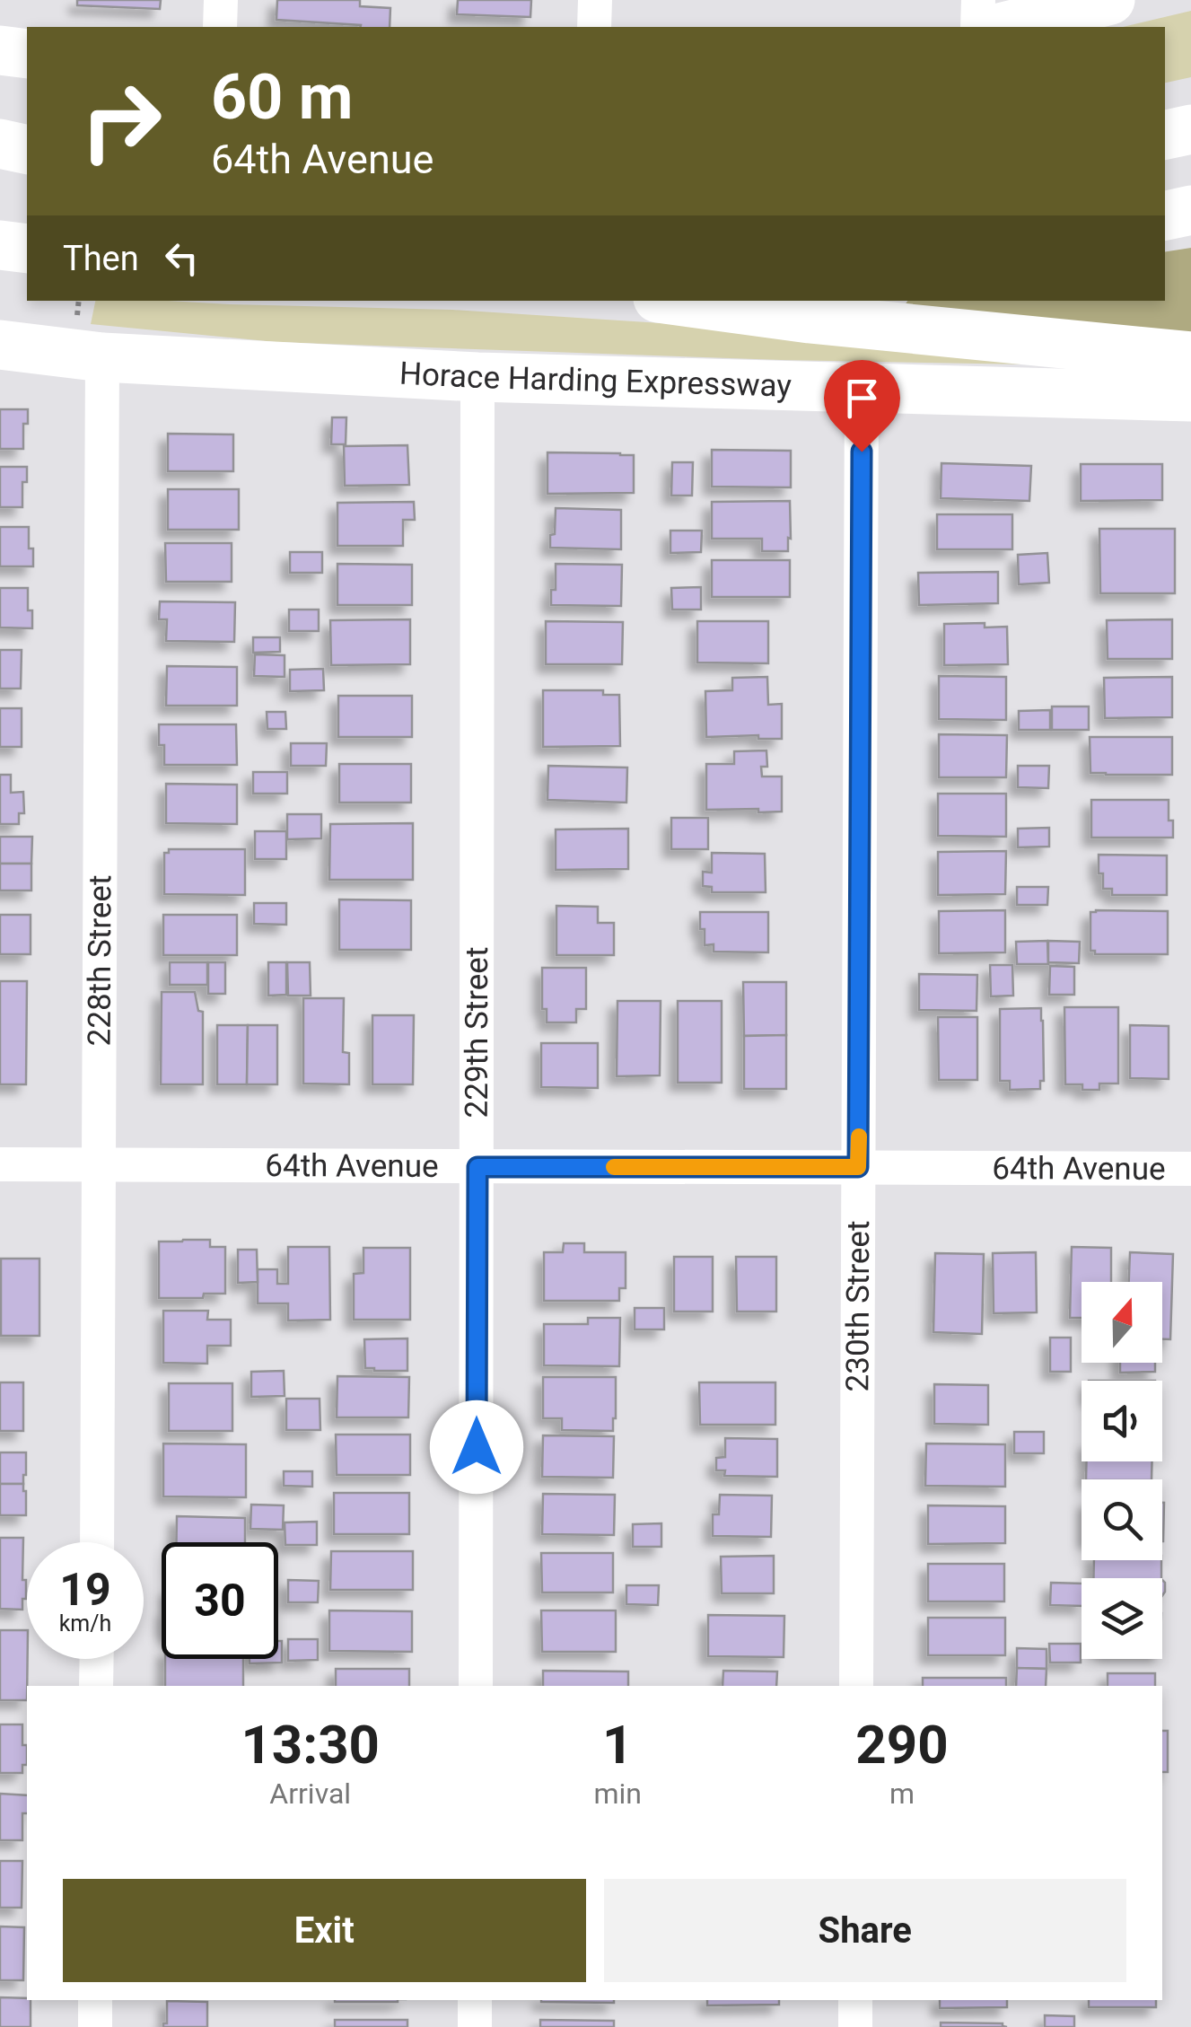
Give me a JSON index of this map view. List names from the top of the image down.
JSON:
{
  "streets": {
    "main road": ["Horace Harding Expressway"],
    "street": [
      "228th Street",
      "229th Street",
      "64th Avenue",
      "230th Street"
    ]
  },
  "crossings": [
    ["Horace Harding Expressway", "228th Street"],
    ["Horace Harding Expressway", "229th Street"],
    ["Horace Harding Expressway", "230th Street"],
    ["228th Street", "64th Avenue"],
    ["229th Street", "64th Avenue"],
    ["64th Avenue", "230th Street"]
  ],
  "north": "top",
  "page": {
    "turn": ["60 m", "64th Avenue"],
    "then": "Then",
    "speed": "19 km/h",
    "limit": "30",
    "eta": [
      "13:30",
      "Arrival",
      "1",
      "min",
      "290",
      "m"
    ],
    "buttons": ["Exit", "Share"]
  }
}
